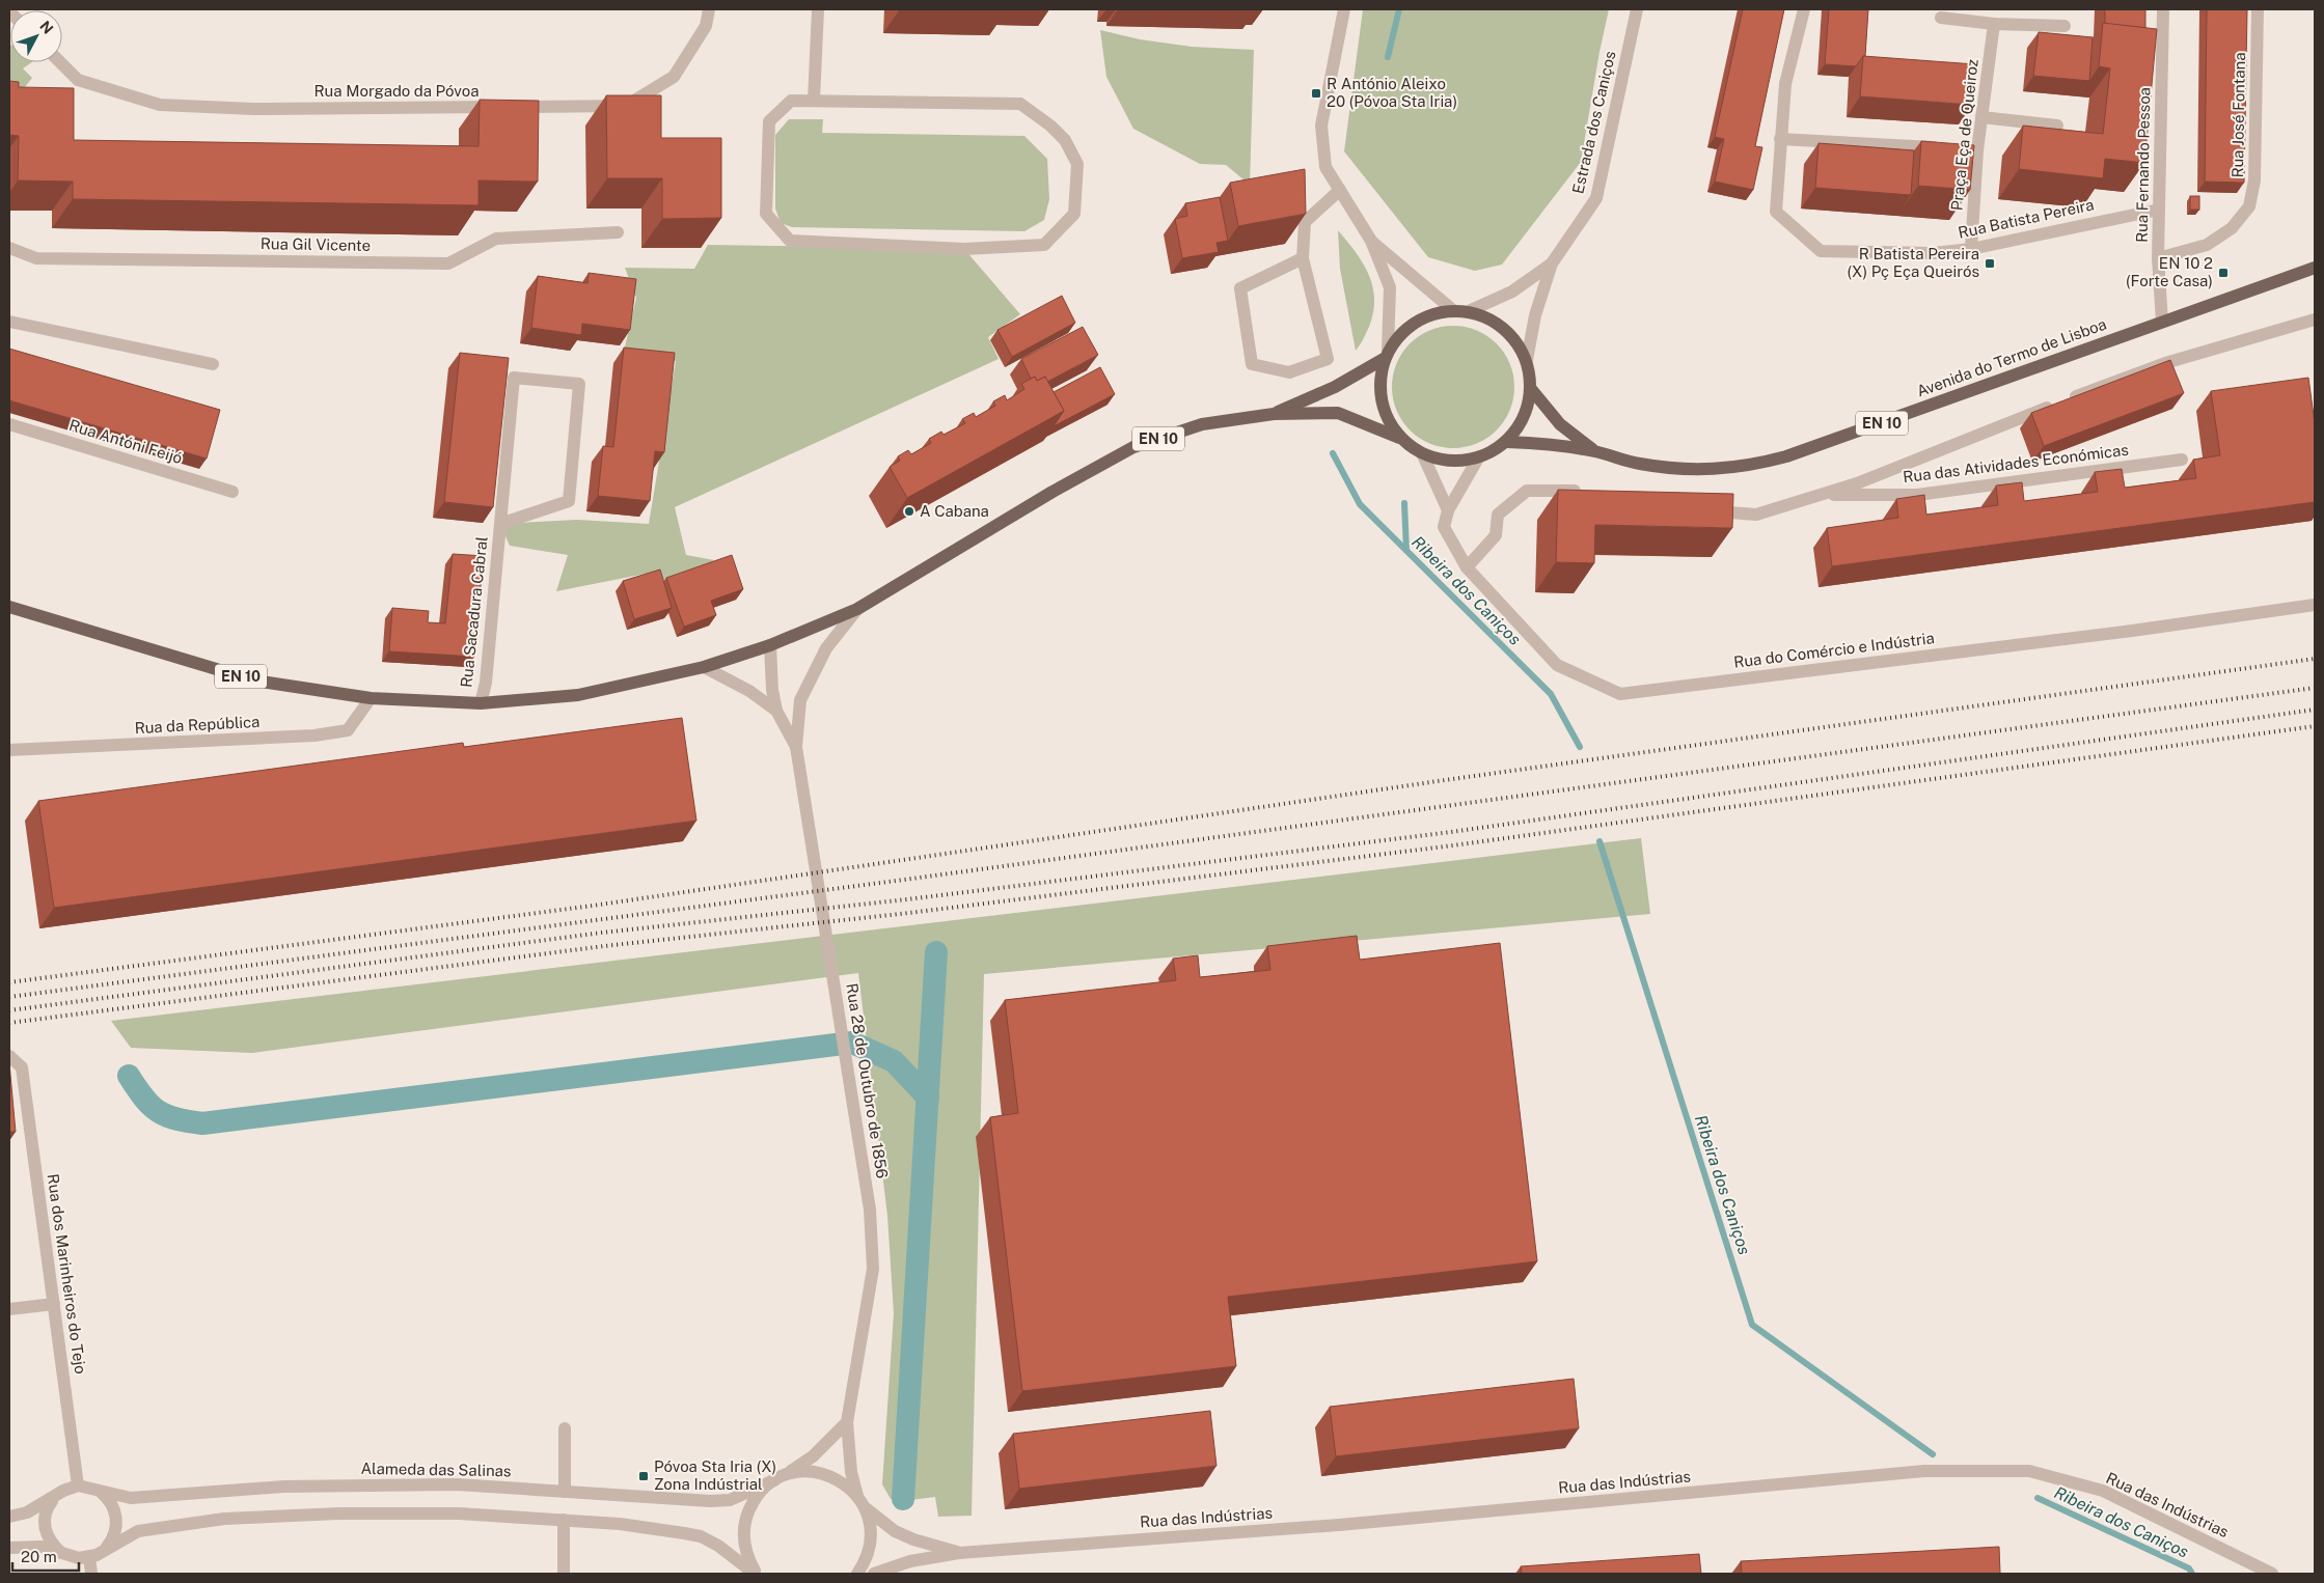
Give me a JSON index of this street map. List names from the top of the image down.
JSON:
{
  "streets": {
    "main road": ["Avenida do Termo de Lisboa", "EN 10"],
    "street": [
      "Rua Morgado da Póvoa",
      "Rua José Fontana",
      "Estrada dos Caniços",
      "Praça Eça de Queiroz",
      "Rua Fernando Pessoa",
      "Rua Batista Pereira",
      "Rua Gil Vicente",
      "Rua Antóni Feijó",
      "Rua das Atividades Económicas",
      "Rua Sacadura Cabral",
      "Rua do Comércio e Indústria",
      "Rua da República",
      "Rua 28 de Outubro de 1856",
      "Rua dos Marinheiros do Tejo",
      "Alameda das Salinas",
      "Rua das Indústrias"
    ]
  },
  "crossings": [
    ["Rua José Fontana", "Rua Fernando Pessoa"],
    ["Estrada dos Caniços", "Avenida do Termo de Lisboa"],
    ["Estrada dos Caniços", "Rua do Comércio e Indústria"],
    ["Praça Eça de Queiroz", "Rua Batista Pereira"],
    ["Rua Fernando Pessoa", "Rua Batista Pereira"],
    ["Rua Fernando Pessoa", "Avenida do Termo de Lisboa"],
    ["Avenida do Termo de Lisboa", "Rua do Comércio e Indústria"],
    ["EN 10", "Rua Sacadura Cabral"],
    ["EN 10", "Rua da República"],
    ["EN 10", "Rua 28 de Outubro de 1856"],
    ["Rua dos Marinheiros do Tejo", "Alameda das Salinas"]
  ],
  "water": ["Ribeira dos Caniços"],
  "places": {
    "transit": [
      "R António Aleixo 20 (Póvoa Sta Iria)",
      "R Batista Pereira (X) Pç Eça Queirós",
      "EN 10 2 (Forte Casa)",
      "Póvoa Sta Iria (X) Zona Indústrial"
    ],
    "other": ["A Cabana"]
  },
  "scale_bar": "20 m",
  "north": "top right"
}
